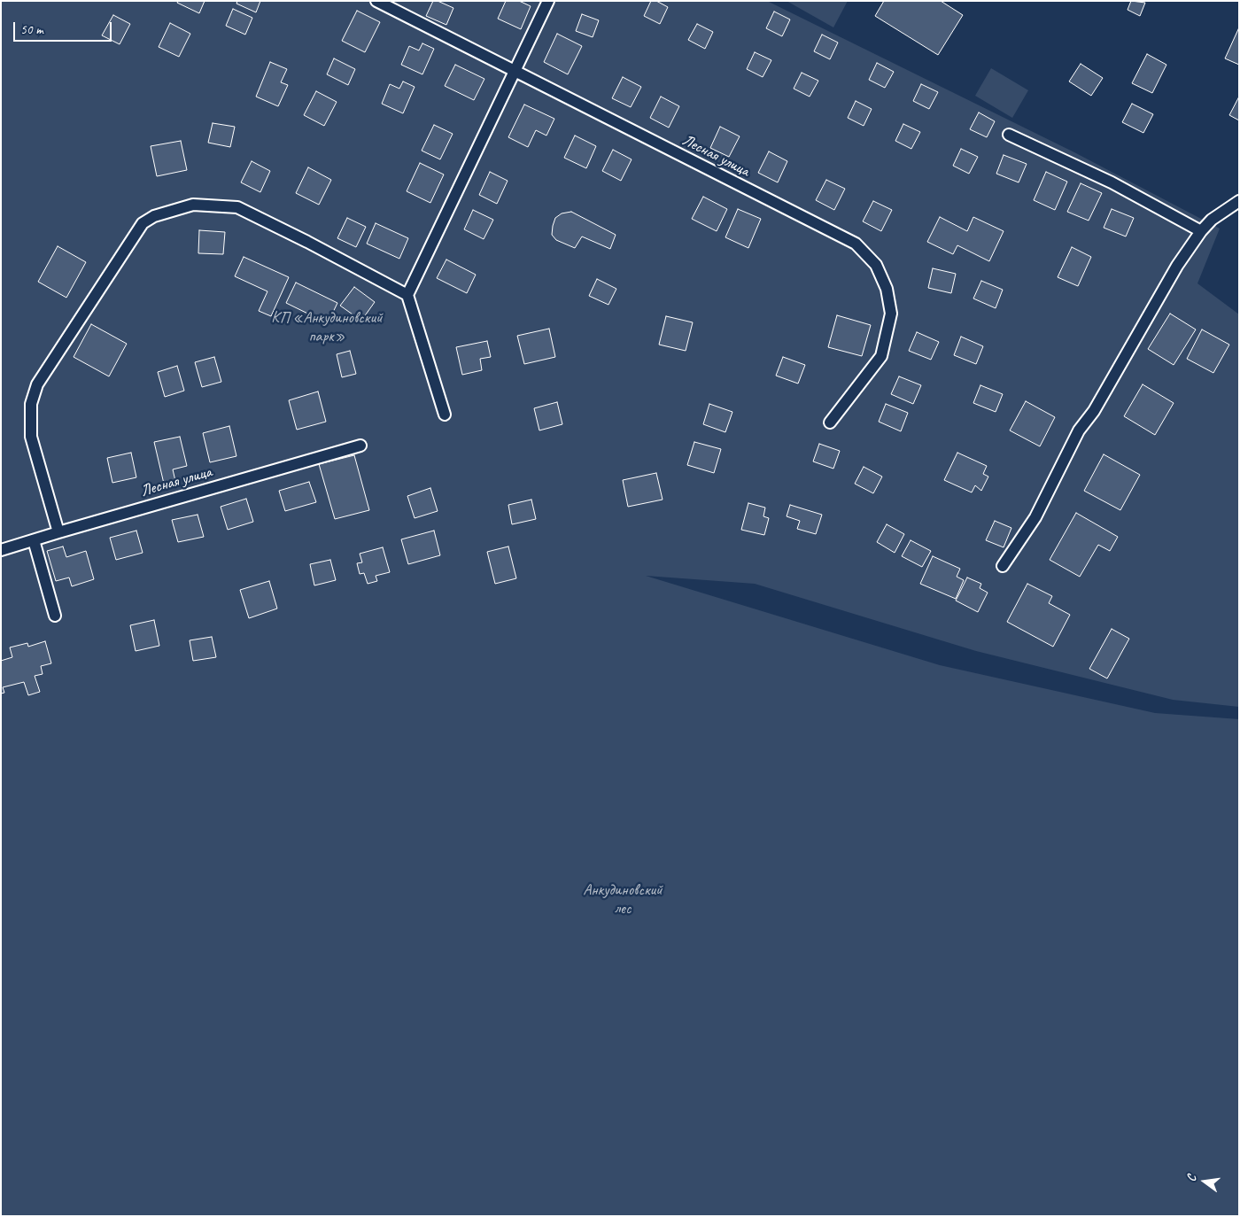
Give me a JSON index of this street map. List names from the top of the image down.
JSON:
{
  "streets": {
    "street": ["Лесная улица"]
  },
  "parks": ["КП «Анкудиновский парк»", "Анкудиновский лес"],
  "scale_bar": "50 m",
  "north": "left"
}
